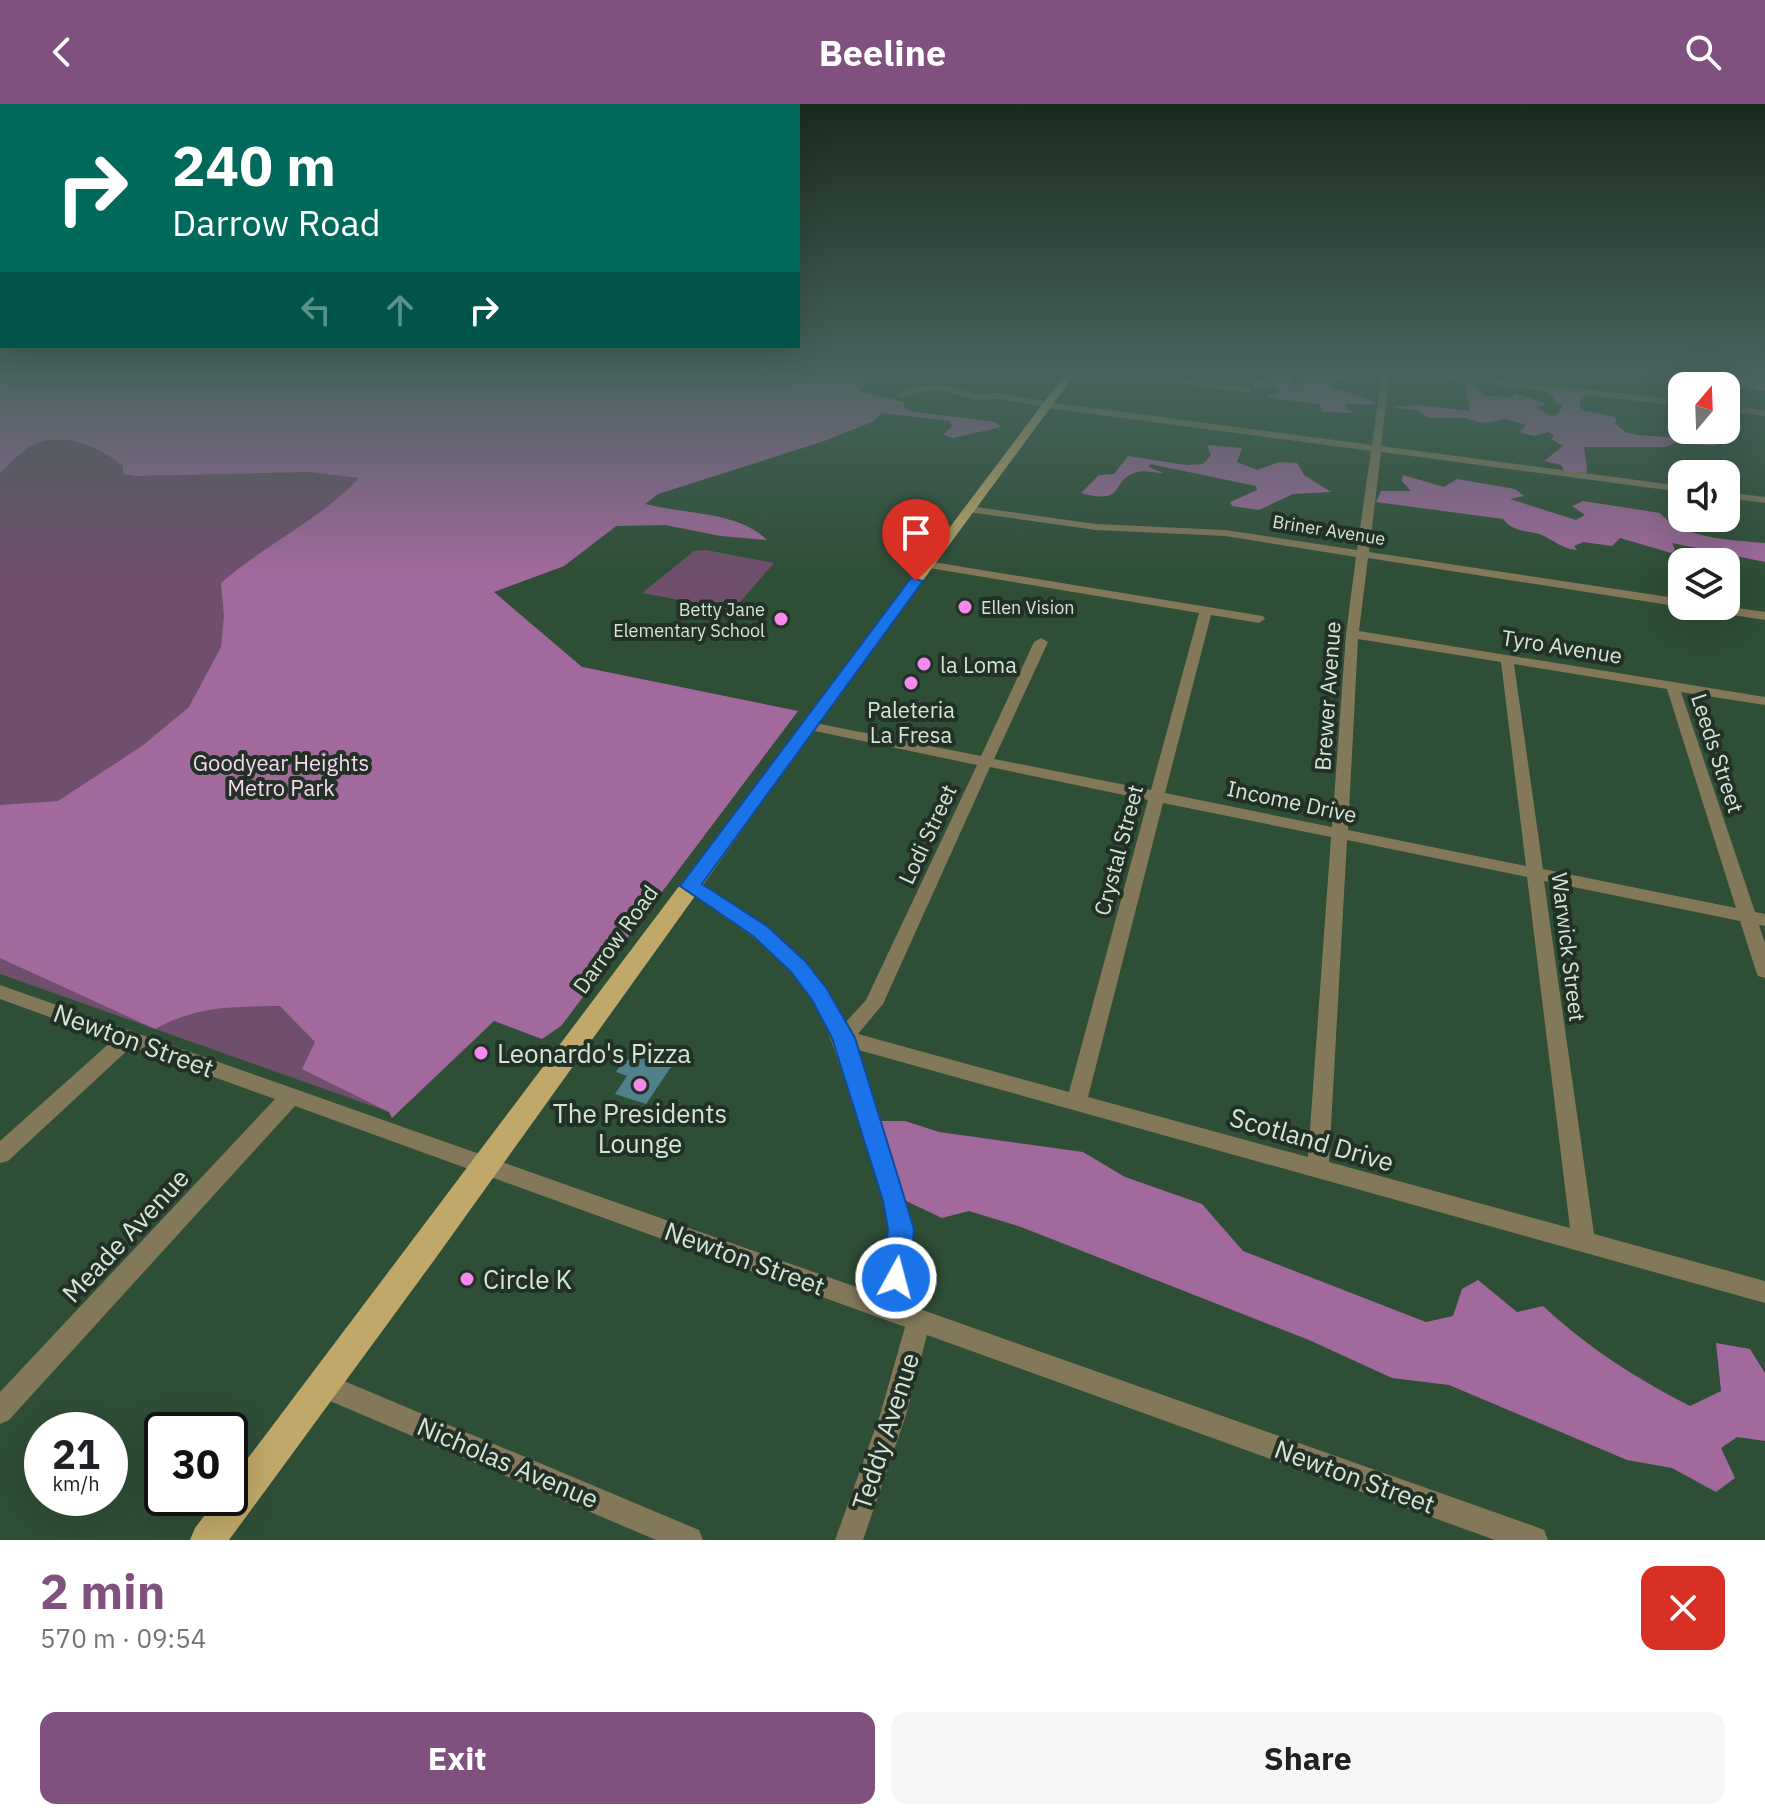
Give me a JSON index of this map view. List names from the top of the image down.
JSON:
{
  "streets": {
    "main road": ["Darrow Road"],
    "street": [
      "Briner Avenue",
      "Tyro Avenue",
      "Brewer Avenue",
      "Leeds Street",
      "Income Drive",
      "Lodi Street",
      "Crystal Street",
      "Warwick Street",
      "Newton Street",
      "Scotland Drive",
      "Meade Avenue",
      "Teddy Avenue",
      "Nicholas Avenue"
    ]
  },
  "crossings": [
    ["Briner Avenue", "Brewer Avenue"],
    ["Briner Avenue", "Darrow Road"],
    ["Tyro Avenue", "Brewer Avenue"],
    ["Tyro Avenue", "Leeds Street"],
    ["Tyro Avenue", "Warwick Street"],
    ["Brewer Avenue", "Income Drive"],
    ["Brewer Avenue", "Scotland Drive"],
    ["Leeds Street", "Income Drive"],
    ["Income Drive", "Lodi Street"],
    ["Income Drive", "Crystal Street"],
    ["Income Drive", "Darrow Road"],
    ["Income Drive", "Warwick Street"],
    ["Lodi Street", "Scotland Drive"],
    ["Crystal Street", "Scotland Drive"],
    ["Darrow Road", "Newton Street"],
    ["Darrow Road", "Nicholas Avenue"],
    ["Warwick Street", "Scotland Drive"],
    ["Newton Street", "Meade Avenue"],
    ["Newton Street", "Teddy Avenue"]
  ],
  "parks": ["Goodyear Heights Metro Park"],
  "places": [
    "Ellen Vision",
    "Betty Jane Elementary School",
    "la Loma",
    "Paleteria La Fresa",
    "Leonardo's Pizza",
    "The Presidents Lounge",
    "Circle K"
  ],
  "north": "top",
  "page": {
    "header": "Beeline",
    "turn": ["240 m", "Darrow Road"],
    "speed": "21 km/h",
    "limit": "30",
    "heading": ["2 min", "570 m · 09:54"],
    "buttons": ["Exit", "Share"]
  }
}
